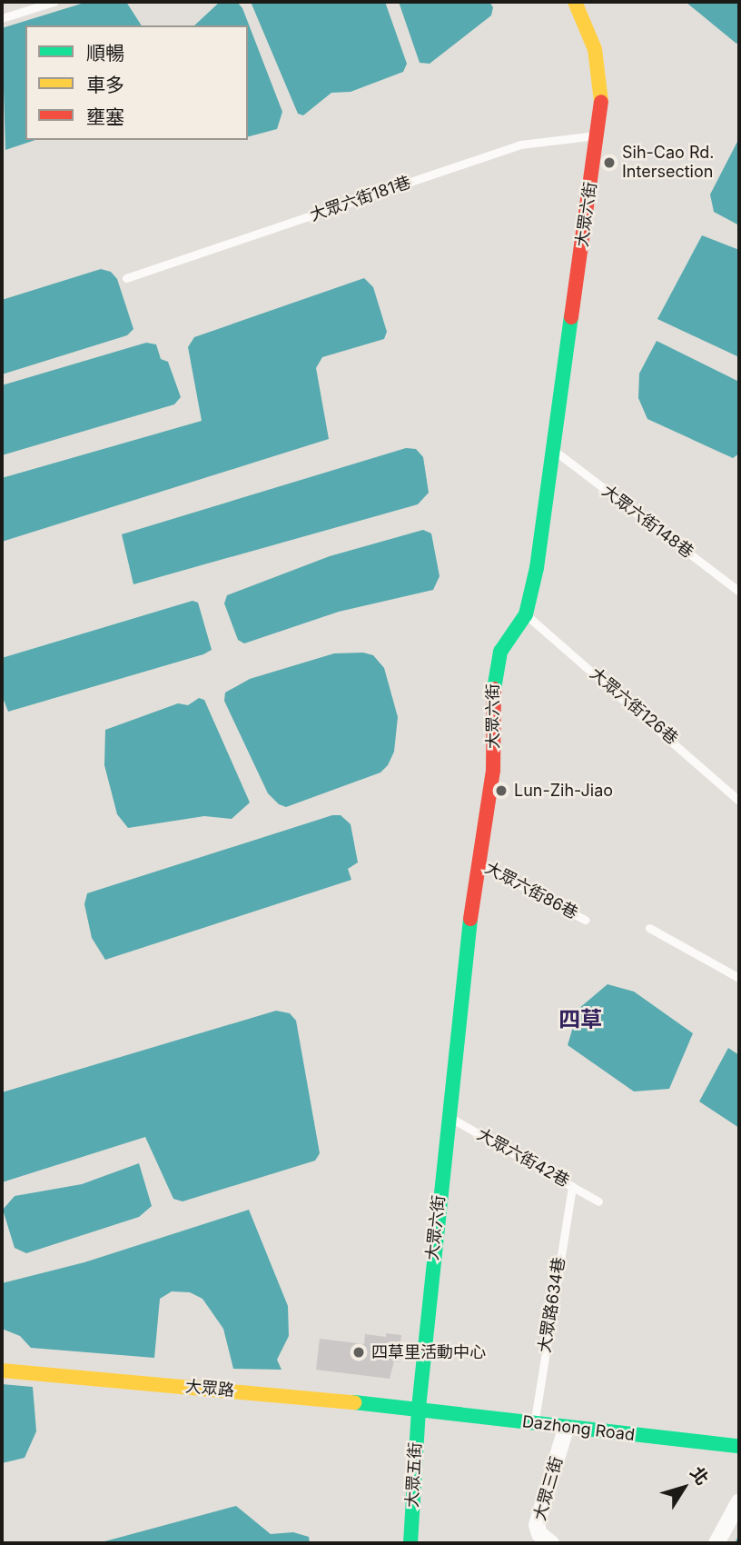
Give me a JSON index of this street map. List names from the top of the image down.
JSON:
{
  "streets": {
    "street": [
      "大眾六街",
      "大眾路",
      "Dazhong Road",
      "大眾五街",
      "大眾三街"
    ],
    "lane": [
      "大眾六街181巷",
      "大眾六街148巷",
      "大眾六街126巷",
      "大眾六街86巷",
      "大眾六街42巷",
      "大眾路634巷"
    ]
  },
  "crossings": [
    ["大眾六街181巷", "大眾六街"],
    ["大眾六街", "大眾六街148巷"],
    ["大眾六街", "大眾六街126巷"],
    ["大眾六街", "大眾六街86巷"],
    ["大眾六街", "大眾六街42巷"],
    ["大眾六街", "大眾路"],
    ["大眾六街", "Dazhong Road"],
    ["大眾六街", "大眾五街"],
    ["大眾六街42巷", "大眾路634巷"],
    ["大眾路634巷", "Dazhong Road"],
    ["大眾路", "Dazhong Road"],
    ["大眾路", "大眾五街"],
    ["Dazhong Road", "大眾五街"],
    ["Dazhong Road", "大眾三街"]
  ],
  "districts": ["四草"],
  "places": ["Sih-Cao Rd. Intersection", "Lun-Zih-Jiao", "四草里活動中心"],
  "legend": ["順暢", "車多", "壅塞"],
  "north": "top right"
}
